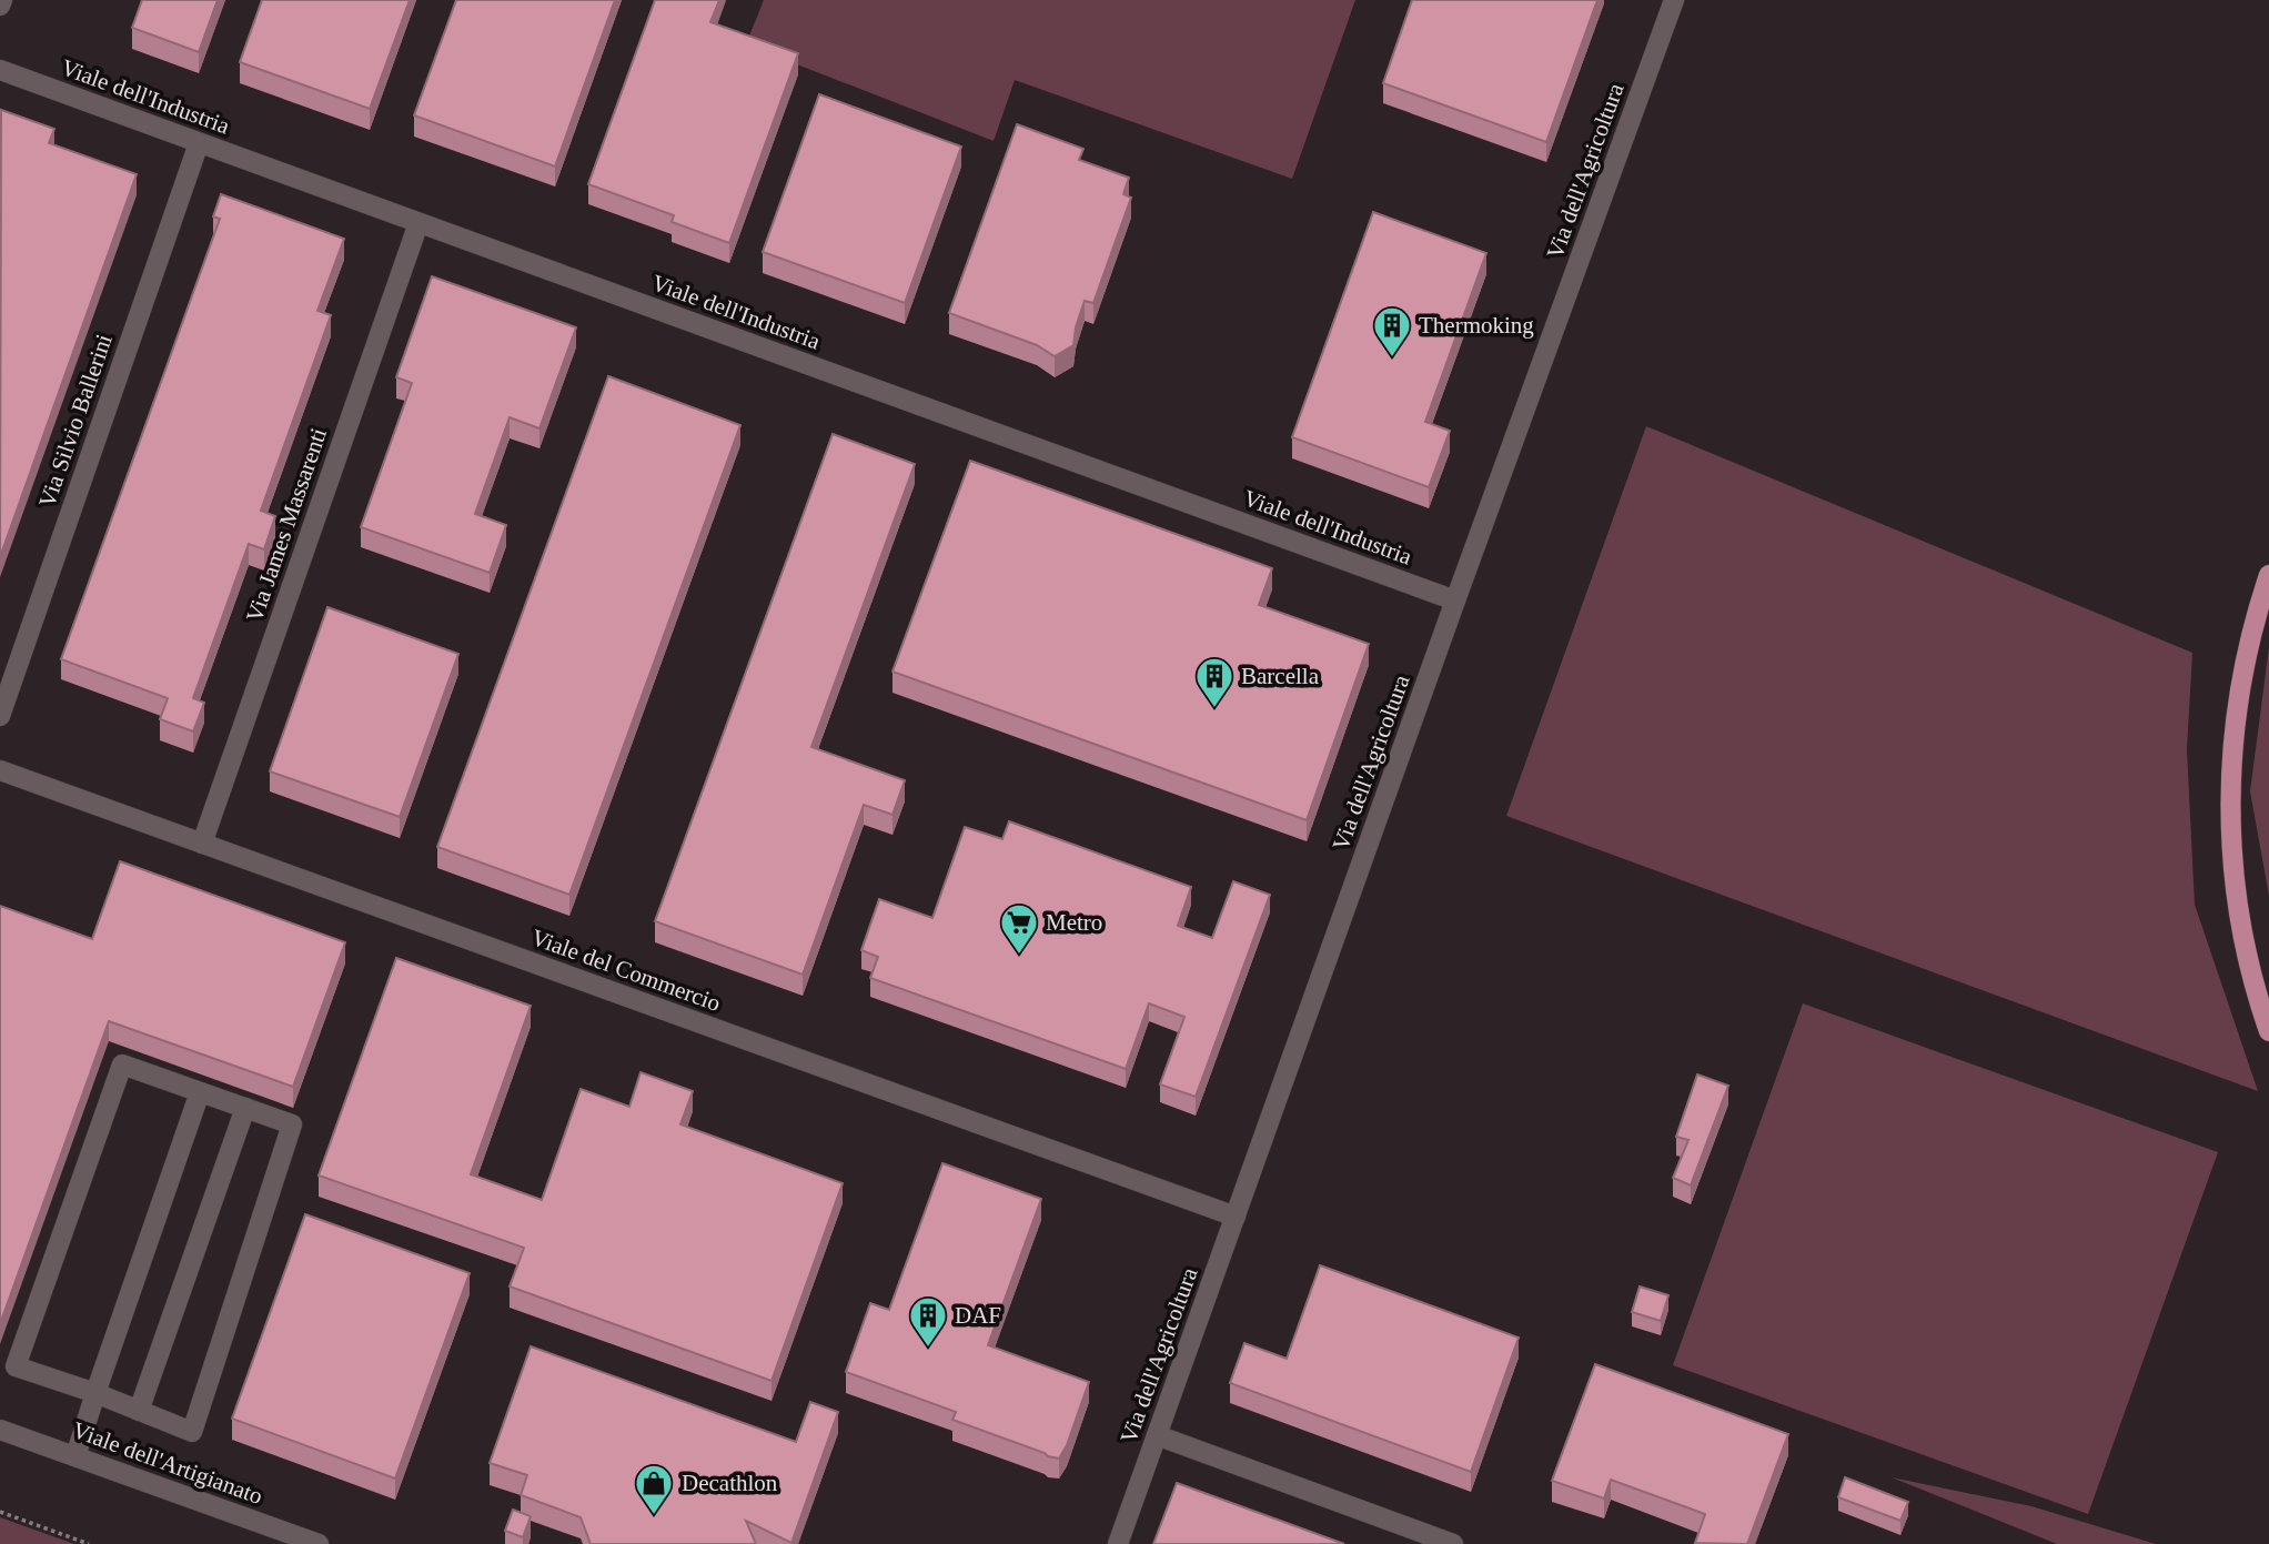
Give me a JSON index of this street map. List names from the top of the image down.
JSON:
{
  "streets": {
    "street": [
      "Viale dell'Industria",
      "Via dell'Agricoltura",
      "Via Silvio Ballerini",
      "Via James Massarenti",
      "Viale del Commercio",
      "Viale dell'Artigianato"
    ]
  },
  "crossings": [
    ["Viale dell'Industria", "Via dell'Agricoltura"],
    ["Viale dell'Industria", "Via Silvio Ballerini"],
    ["Viale dell'Industria", "Via James Massarenti"],
    ["Via dell'Agricoltura", "Viale del Commercio"],
    ["Via James Massarenti", "Viale del Commercio"]
  ],
  "places": {
    "building": ["Thermoking", "Barcella", "DAF"],
    "supermarket": ["Metro"],
    "shop": ["Decathlon"]
  }
}
